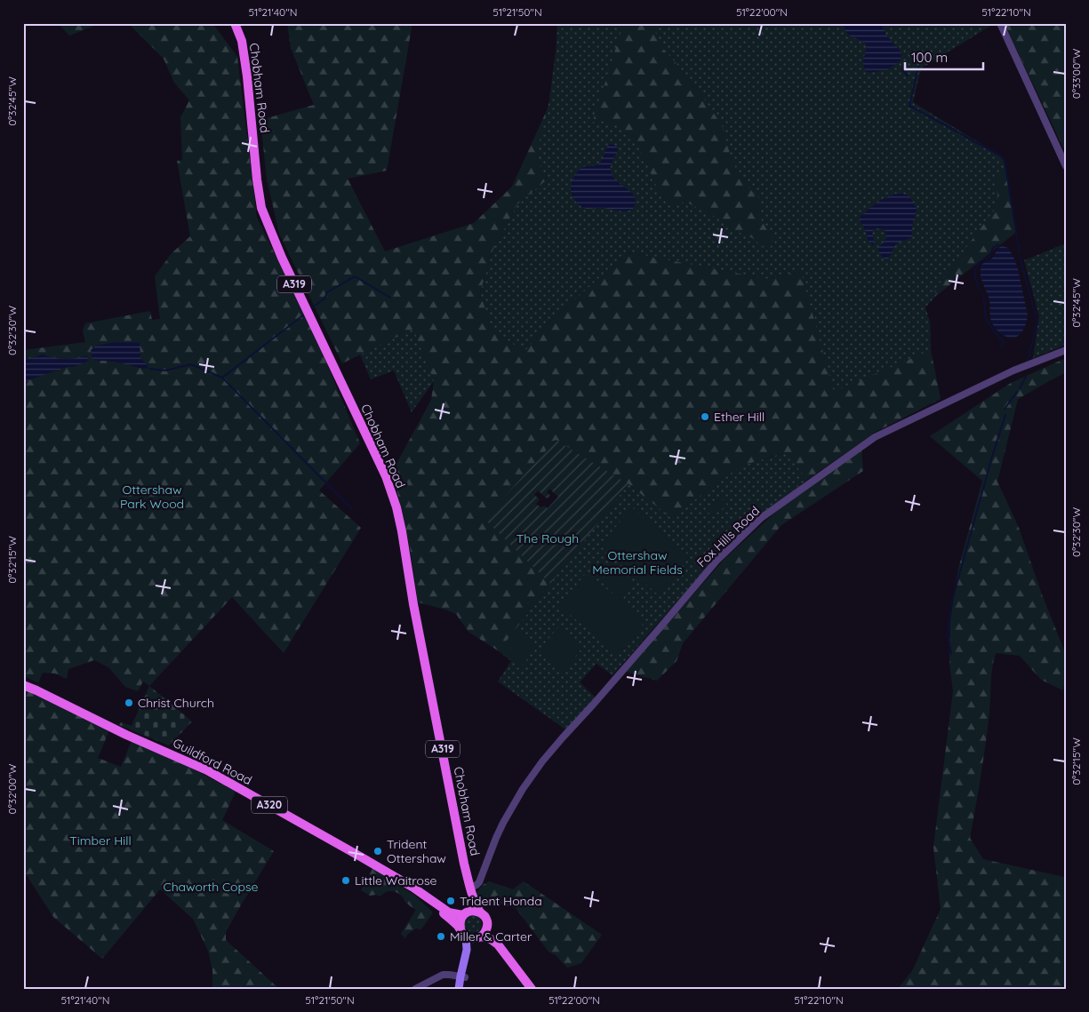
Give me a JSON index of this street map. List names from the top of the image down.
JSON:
{
  "streets": {
    "main road": [
      "Chobham Road",
      "A319",
      "Guildford Road",
      "A320"
    ],
    "street": ["Fox Hills Road"]
  },
  "crossings": [
    ["Chobham Road", "Fox Hills Road"],
    ["Chobham Road", "Guildford Road"]
  ],
  "parks": [
    "Ottershaw Park Wood",
    "The Rough",
    "Ottershaw Memorial Fields",
    "Timber Hill",
    "Chaworth Copse"
  ],
  "places": [
    "Ether Hill",
    "Christ Church",
    "Trident Ottershaw",
    "Little Waitrose",
    "Trident Honda",
    "Miller & Carter"
  ],
  "scale_bar": "100 m",
  "coordinates": [
    "51°21'40\"N",
    "51°21'50\"N",
    "51°22'00\"N",
    "51°22'10\"N",
    "0°33'00\"W",
    "0°32'45\"W",
    "0°32'30\"W",
    "0°32'15\"W",
    "0°32'00\"W"
  ]
}
